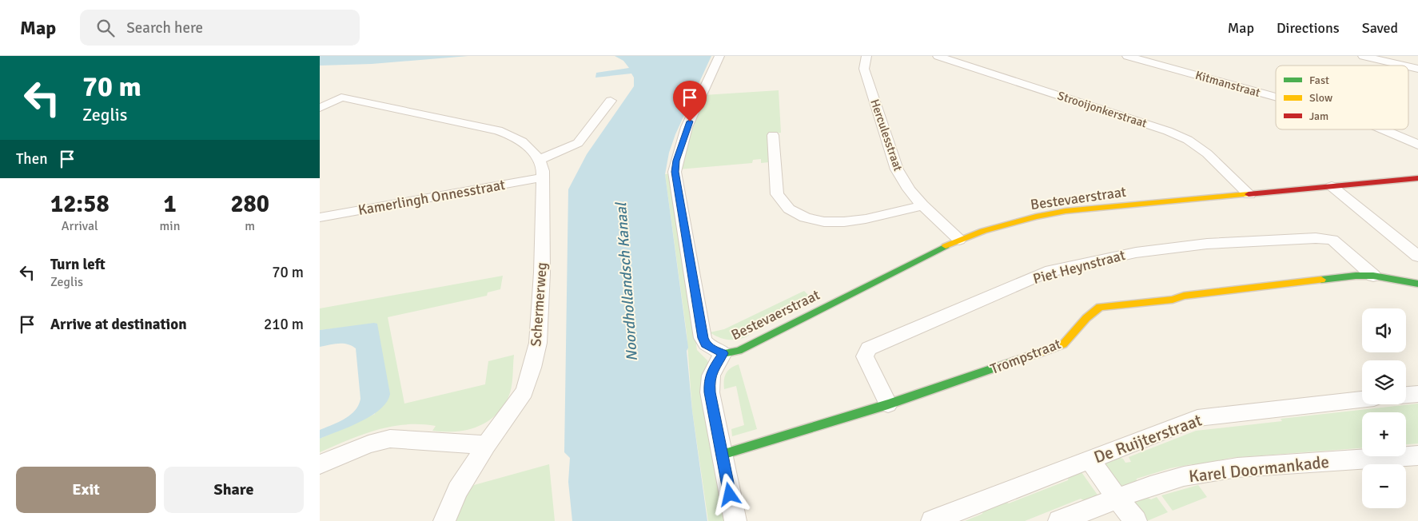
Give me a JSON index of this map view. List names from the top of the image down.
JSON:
{
  "streets": {
    "street": [
      "Kitmanstraat",
      "Strooijonkerstraat",
      "Herculesstraat",
      "Kamerlingh Onnesstraat",
      "Bestevaerstraat",
      "Piet Heynstraat",
      "Schermerweg",
      "Trompstraat",
      "De Ruijterstraat",
      "Karel Doormankade"
    ]
  },
  "crossings": [
    ["Strooijonkerstraat", "Bestevaerstraat"],
    ["Herculesstraat", "Bestevaerstraat"],
    ["Kamerlingh Onnesstraat", "Schermerweg"],
    ["Piet Heynstraat", "Trompstraat"]
  ],
  "water": ["Noordhollandsch Kanaal"],
  "legend": ["Fast", "Slow", "Jam"],
  "page": {
    "header": "Map",
    "search": "Search here",
    "nav": ["Map", "Directions", "Saved"],
    "turn": ["70 m", "Zeglis"],
    "then": "Then",
    "eta": [
      "12:58",
      "Arrival",
      "1",
      "min",
      "280",
      "m"
    ],
    "list": [
      {
        "name": "Turn left",
        "note": "Zeglis",
        "value": "70 m"
      },
      {
        "name": "Arrive at destination",
        "value": "210 m"
      }
    ],
    "map_buttons": ["+", "−"],
    "buttons": ["Exit", "Share"]
  }
}
